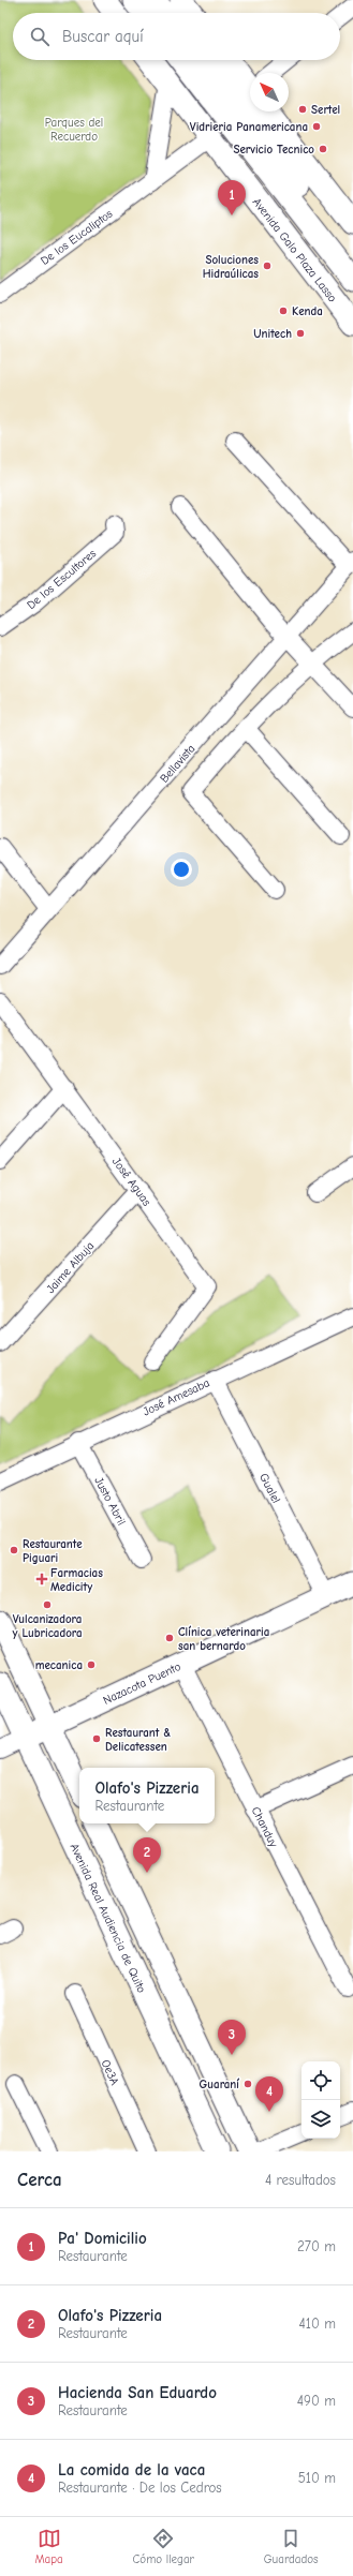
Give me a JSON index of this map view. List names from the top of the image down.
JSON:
{
  "streets": {
    "main road": ["Avenida Galo Plaza Lasso", "Nazacota Puento", "Avenida Real Audiencia de Quito"],
    "street": [
      "De los Eucaliptos",
      "De los Escultores",
      "Bellavista",
      "José Aguas",
      "Jaime Albuja",
      "José Amesaba",
      "Gualel",
      "Justo Abril",
      "Chanduy",
      "Oe3A"
    ]
  },
  "crossings": [
    ["De los Eucaliptos", "Avenida Galo Plaza Lasso"],
    ["José Aguas", "Jaime Albuja"],
    ["José Amesaba", "Gualel"],
    ["José Amesaba", "Justo Abril"],
    ["Gualel", "Nazacota Puento"],
    ["Nazacota Puento", "Chanduy"],
    ["Nazacota Puento", "Avenida Real Audiencia de Quito"]
  ],
  "parks": ["Parques del Recuerdo"],
  "places": {
    "other": [
      "Sertel",
      "Vidrieria Panamericana",
      "Servicio Tecnico",
      "Soluciones Hidraúlicas",
      "Kenda",
      "Unitech",
      "Restaurante Piguari",
      "Vulcanizadora y Lubricadora",
      "Clínica veterinaria san bernardo",
      "mecanica",
      "Restaurant & Delicatessen",
      "Guaraní"
    ],
    "health": ["Farmacias Medicity"]
  },
  "north": "top left",
  "page": {
    "search": "Buscar aquí",
    "pins": [
      "1",
      "2",
      "3",
      "4"
    ],
    "popup": ["Olafo's Pizzeria", "Restaurante"],
    "heading": ["Cerca", "4 resultados"],
    "list": [
      {
        "mark": "1",
        "name": "Pa' Domicilio",
        "note": "Restaurante",
        "value": "270 m"
      },
      {
        "mark": "2",
        "name": "Olafo's Pizzeria",
        "note": "Restaurante",
        "value": "410 m"
      },
      {
        "mark": "3",
        "name": "Hacienda San Eduardo",
        "note": "Restaurante",
        "value": "490 m"
      },
      {
        "mark": "4",
        "name": "La comida de la vaca",
        "note": "Restaurante · De los Cedros",
        "value": "510 m"
      }
    ],
    "nav": ["Mapa", "Cómo llegar", "Guardados"]
  }
}
